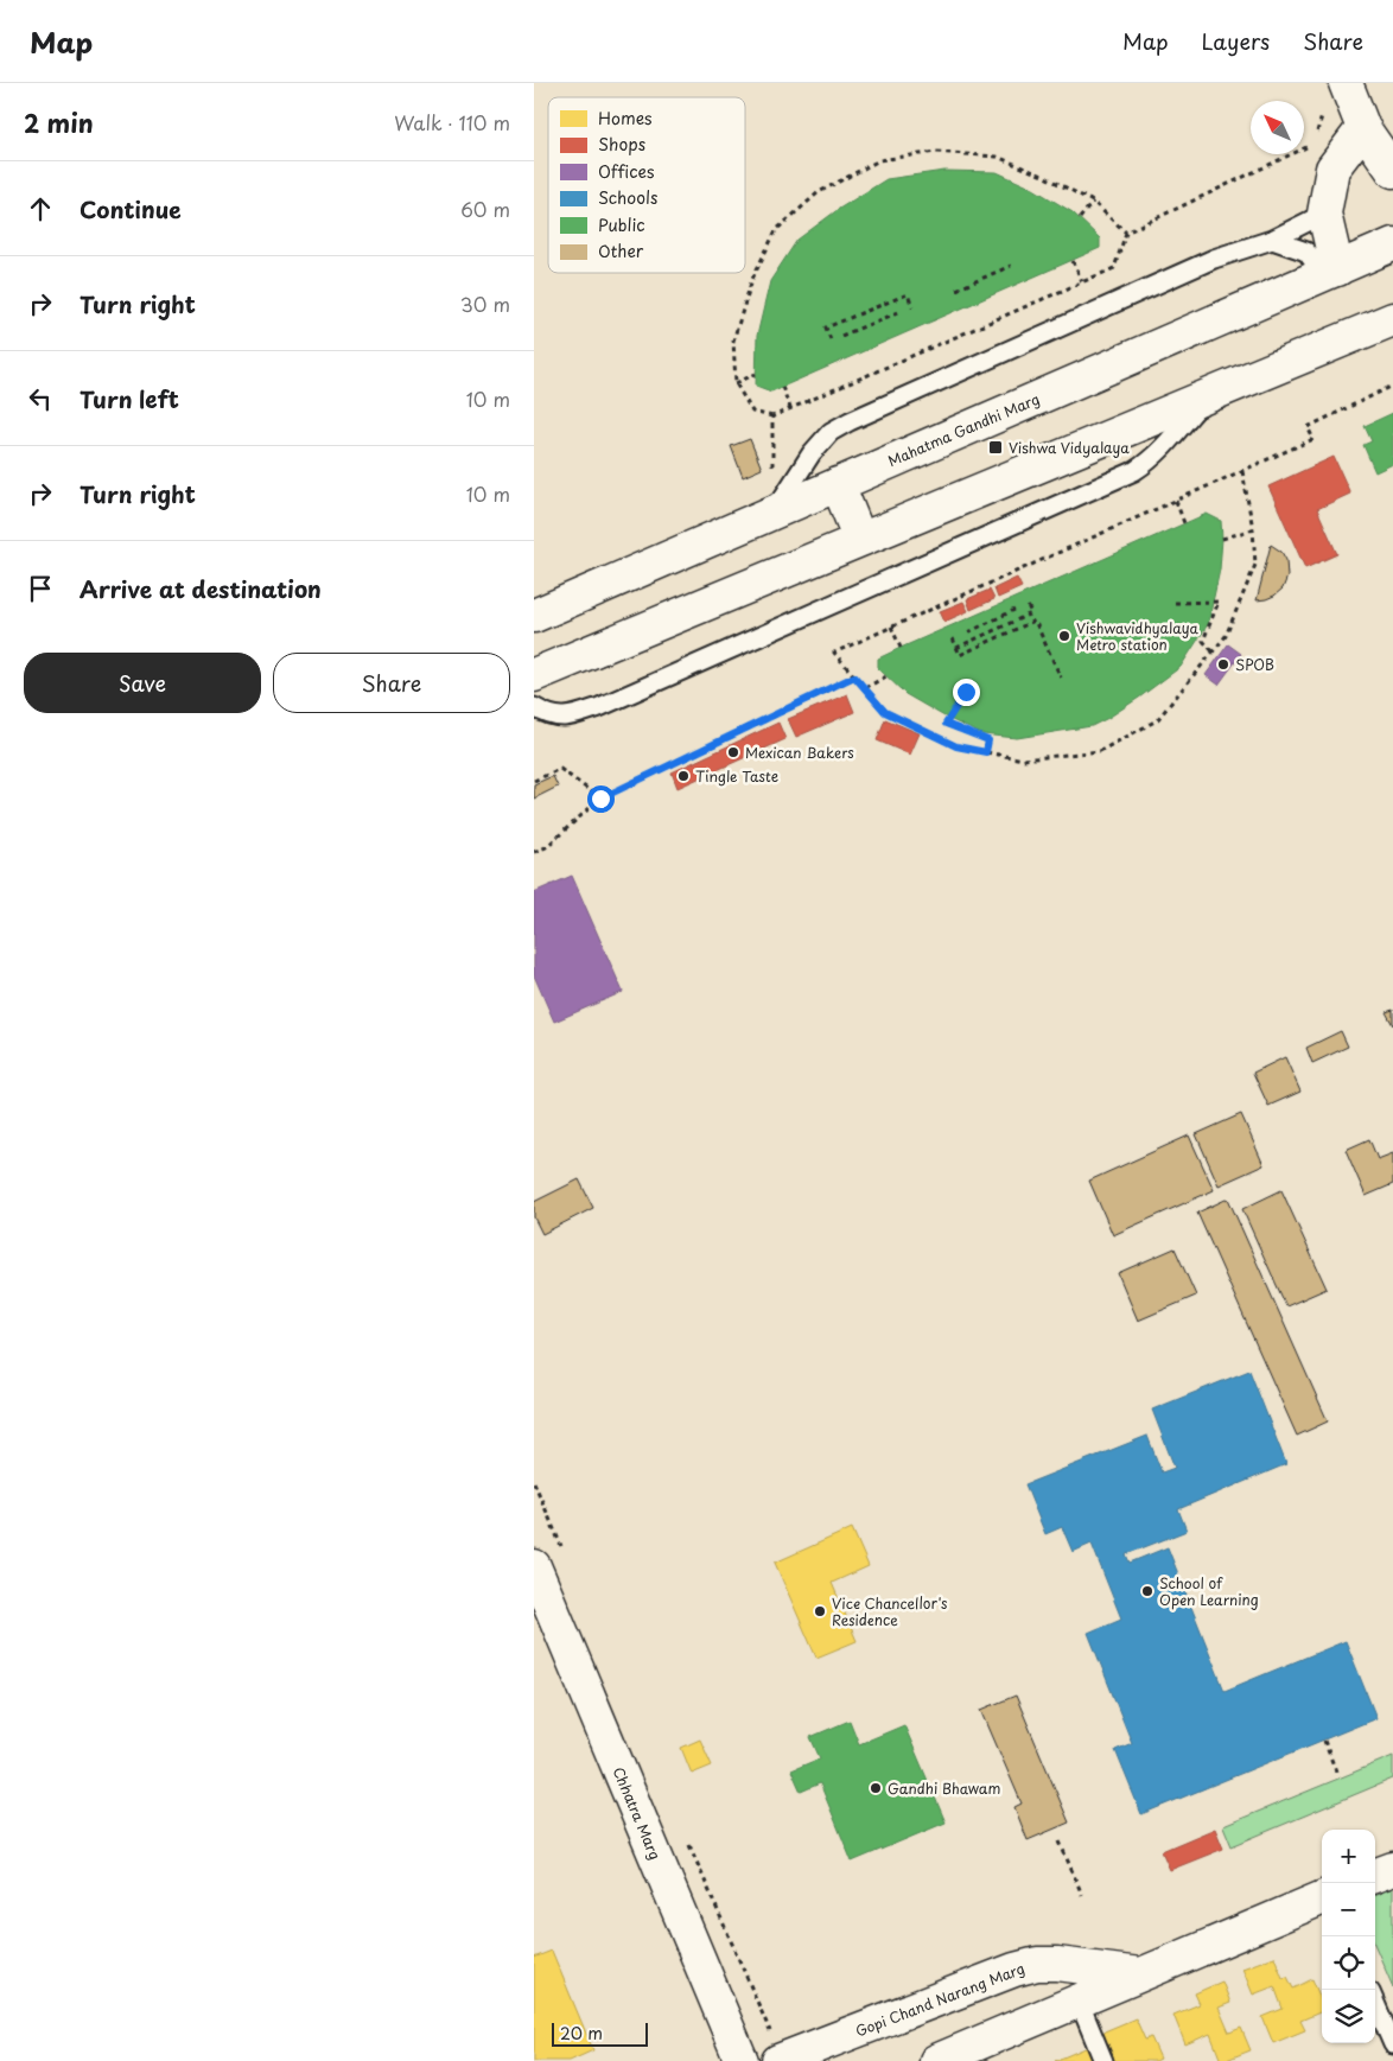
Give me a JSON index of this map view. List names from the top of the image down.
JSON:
{
  "streets": {
    "main road": ["Mahatma Gandhi Marg", "Chhatra Marg", "Gopi Chand Narang Marg"]
  },
  "places": {
    "transit": ["Vishwa Vidyalaya"],
    "other": [
      "Vishwavidhyalaya Metro station",
      "SPOB",
      "Mexican Bakers",
      "Tingle Taste",
      "School of Open Learning",
      "Vice Chancellor's Residence",
      "Gandhi Bhawam"
    ]
  },
  "legend": [
    "Homes",
    "Shops",
    "Offices",
    "Schools",
    "Public",
    "Other"
  ],
  "scale_bar": "20 m",
  "north": "top left",
  "page": {
    "header": "Map",
    "nav": ["Map", "Layers", "Share"],
    "heading": ["2 min", "Walk · 110 m"],
    "list": [
      ["Continue", "60 m"],
      ["Turn right", "30 m"],
      ["Turn left", "10 m"],
      ["Turn right", "10 m"],
      "Arrive at destination"
    ],
    "buttons": ["Save", "Share"],
    "map_buttons": ["+", "−"],
    "scale": "20 m"
  }
}
